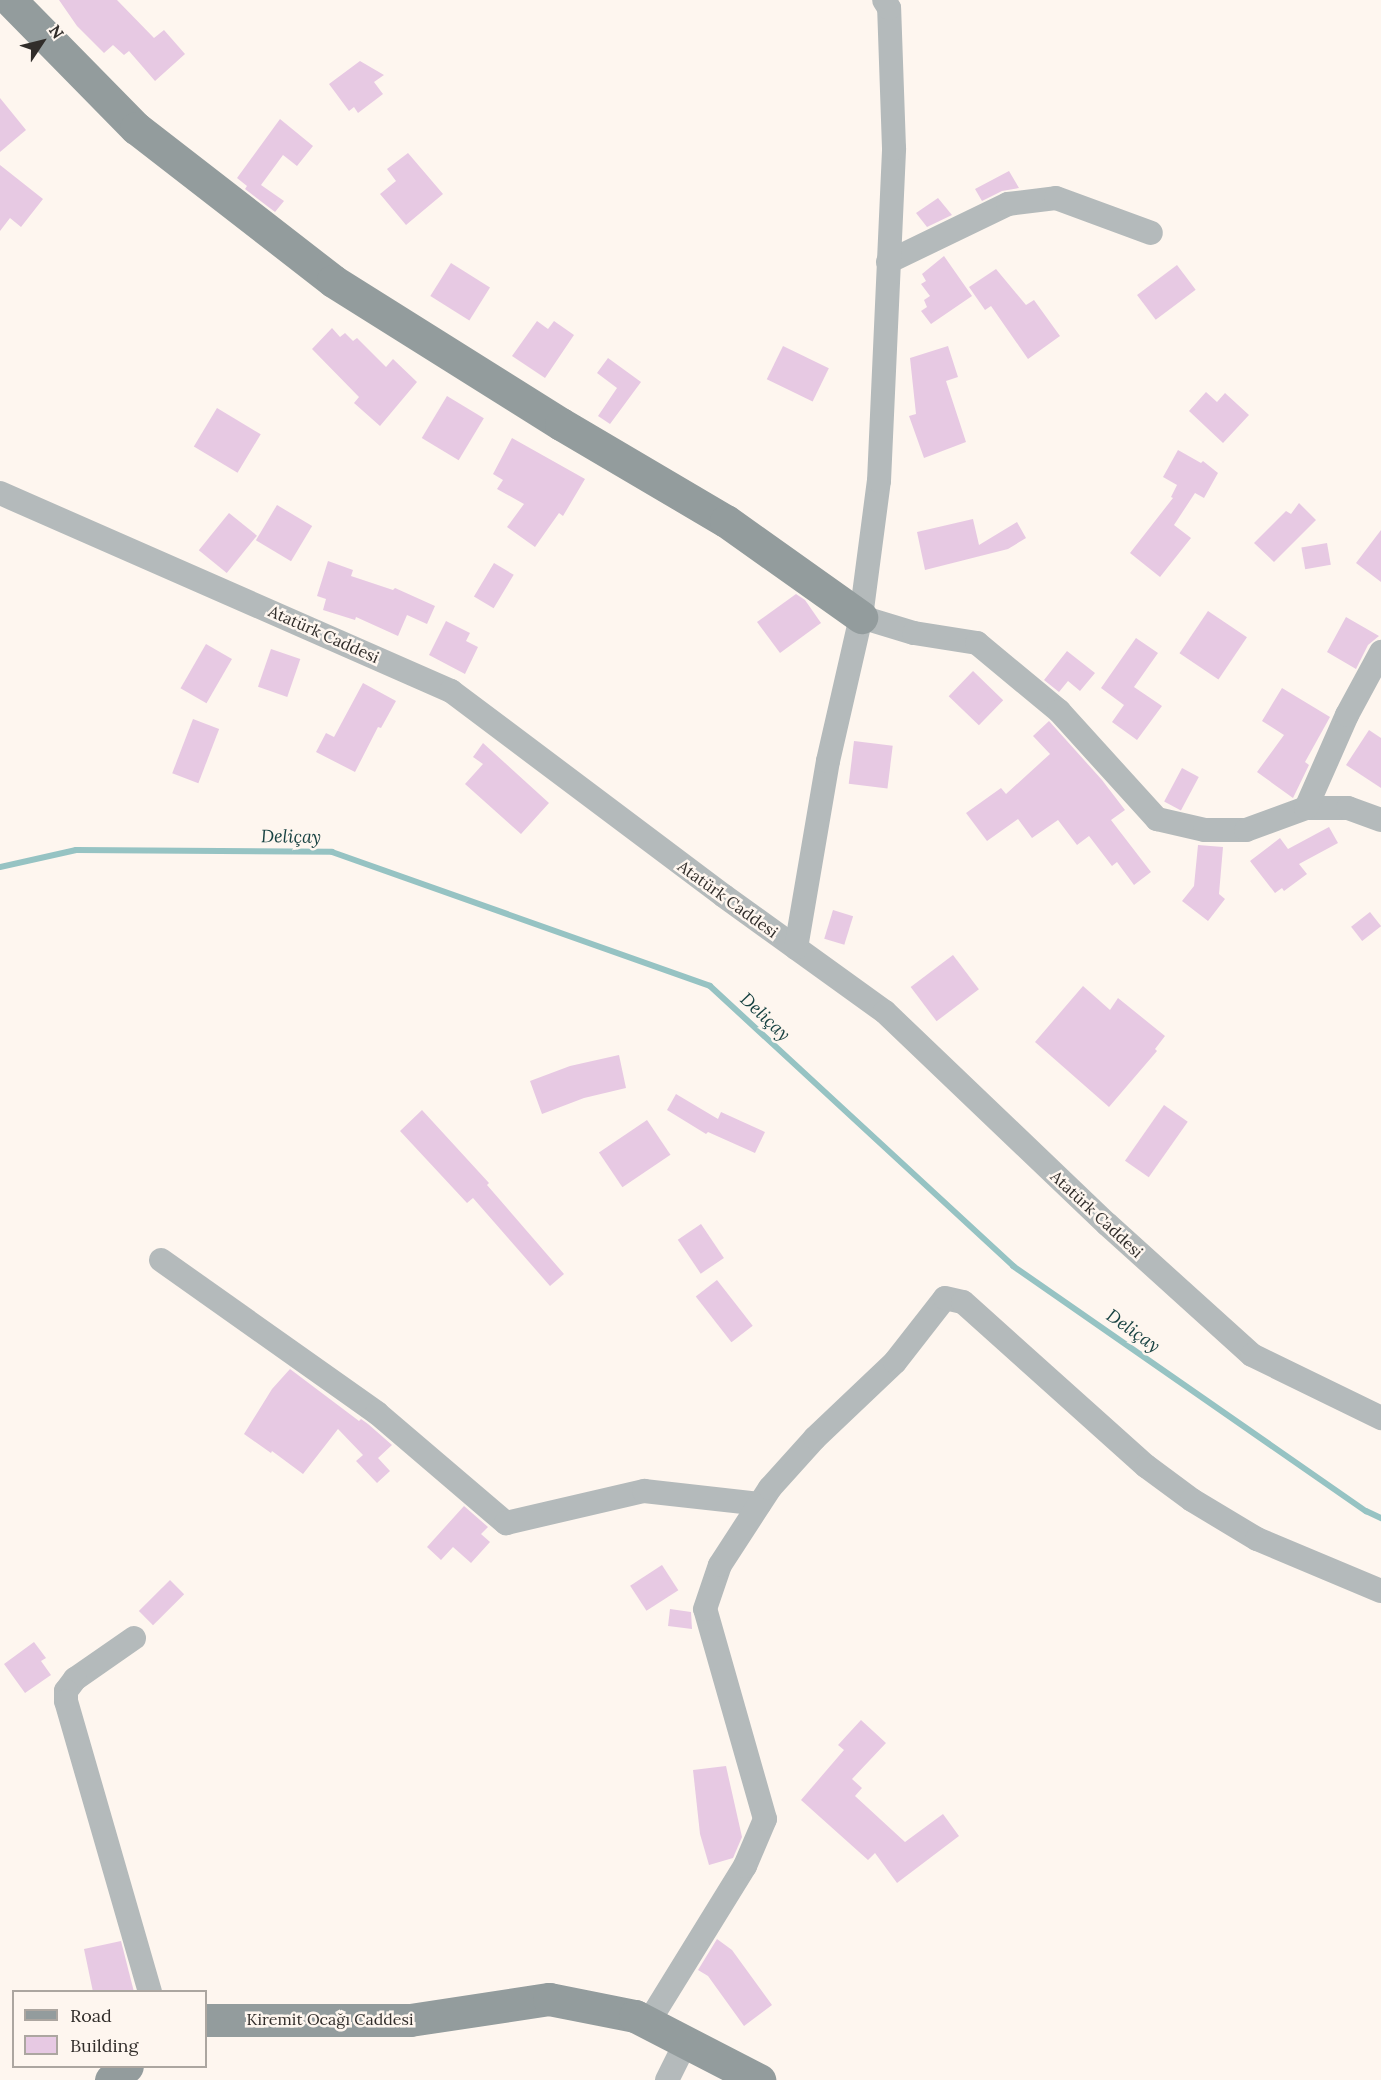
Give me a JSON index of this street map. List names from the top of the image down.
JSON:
{
  "streets": {
    "street": ["Atatürk Caddesi", "Kiremit Ocağı Caddesi"]
  },
  "water": ["Deliçay"],
  "legend": ["Road", "Building"],
  "north": "top right"
}
